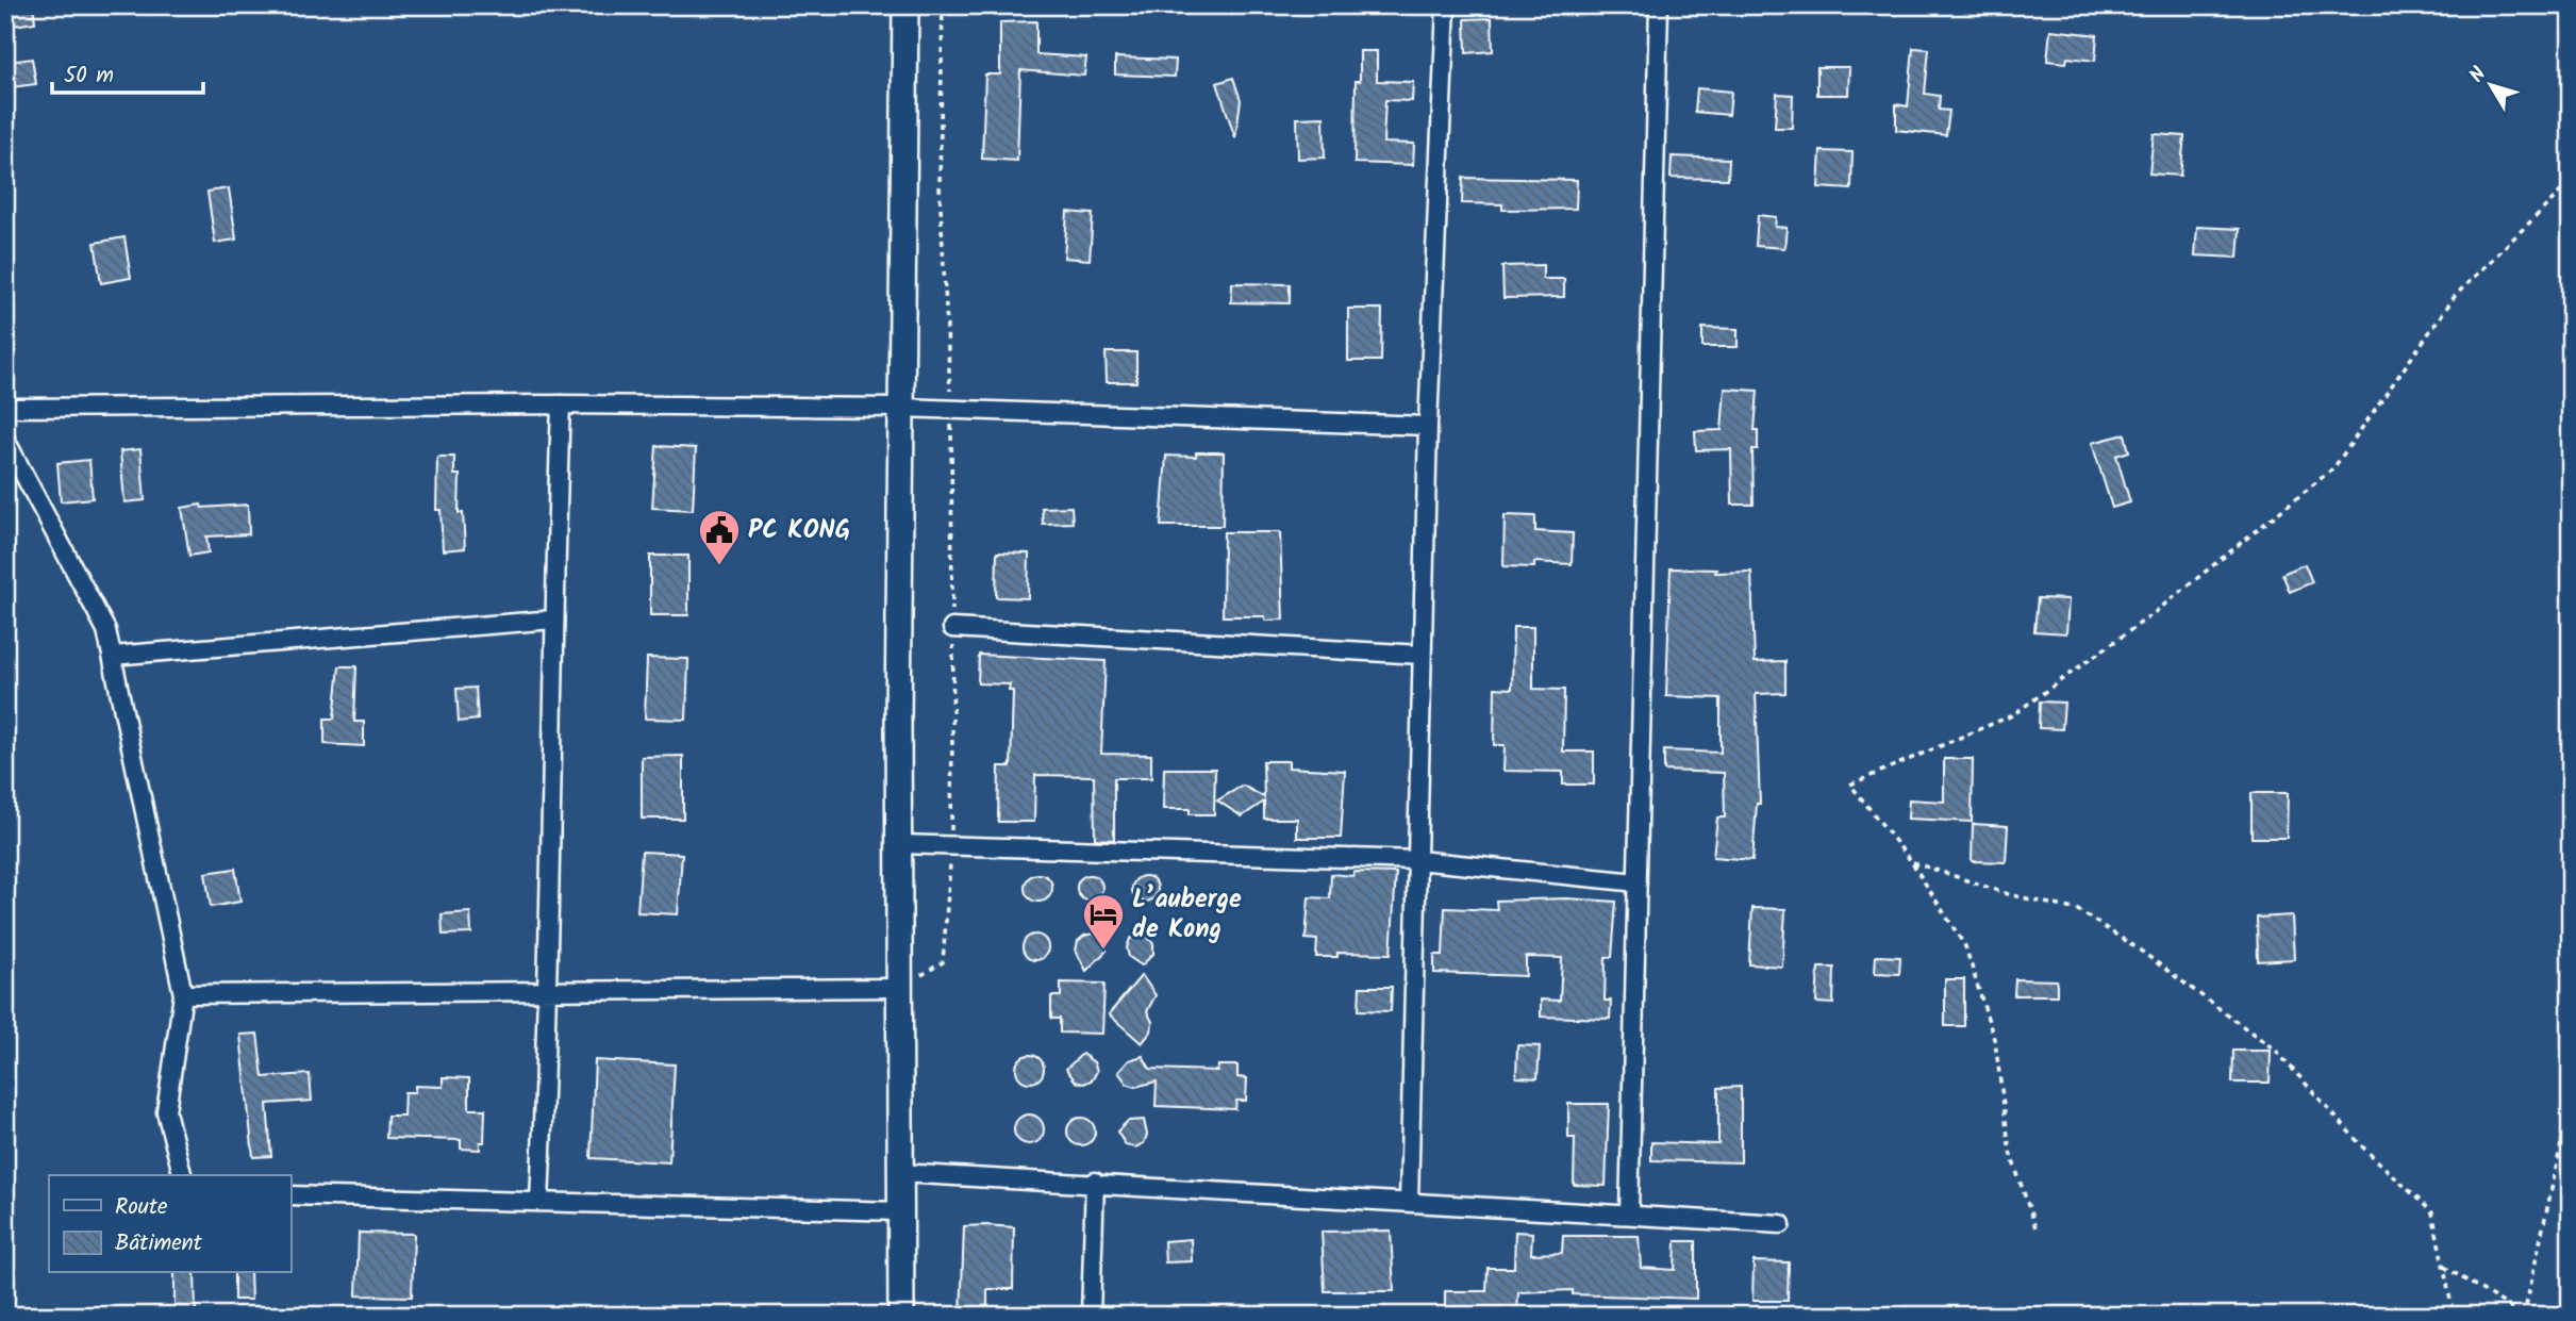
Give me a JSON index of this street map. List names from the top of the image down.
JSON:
{
  "places": {
    "public building": ["PC KONG"],
    "hotel": ["L’auberge de Kong"]
  },
  "legend": ["Route", "Bâtiment"],
  "scale_bar": "50 m",
  "north": "top left"
}
